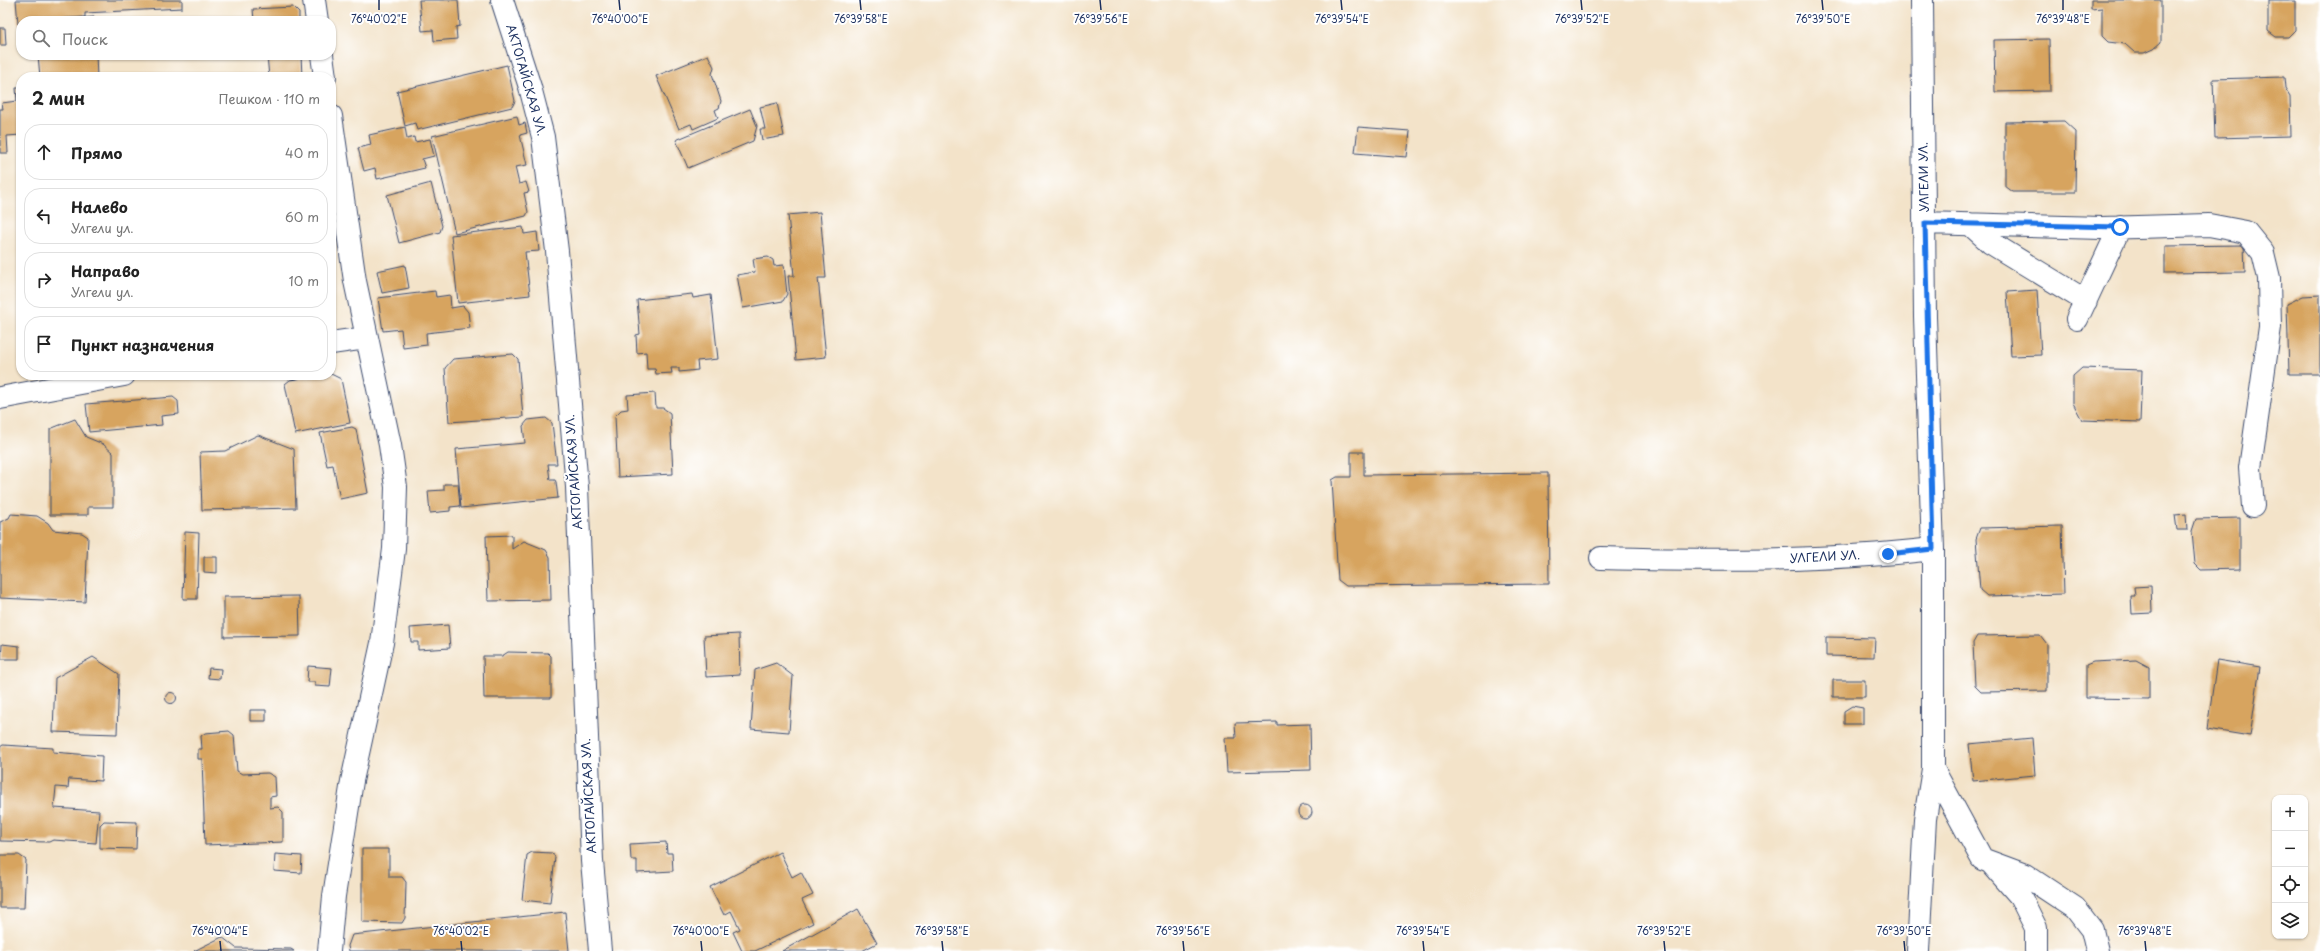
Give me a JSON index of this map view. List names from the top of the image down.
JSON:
{
  "streets": {
    "street": ["АКТОГАЙСКАЯ УЛ.", "УЛГЕЛИ УЛ."]
  },
  "page": {
    "search": "Поиск",
    "heading": ["2 мин", "Пешком · 110 m"],
    "list": [
      ["Прямо", "40 m"],
      ["Налево", "Улгели ул.", "60 m"],
      ["Направо", "Улгели ул.", "10 m"],
      "Пункт назначения"
    ],
    "map_buttons": ["+", "−"]
  },
  "coordinates": [
    "76°40'02\"E",
    "76°40'00\"E",
    "76°39'58\"E",
    "76°39'56\"E",
    "76°39'54\"E",
    "76°39'52\"E",
    "76°39'50\"E",
    "76°39'48\"E",
    "76°40'04\"E"
  ]
}
